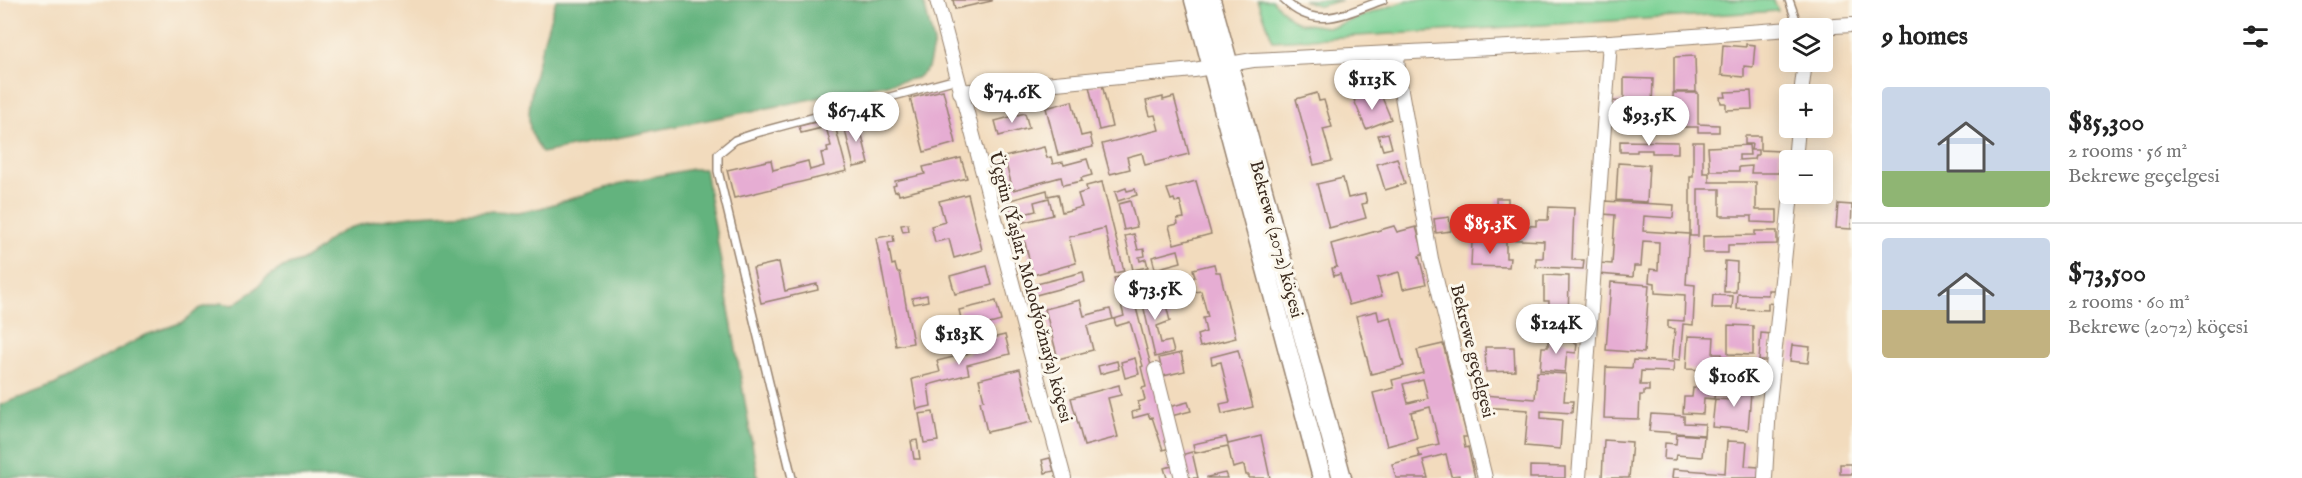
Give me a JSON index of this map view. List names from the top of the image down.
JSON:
{
  "streets": {
    "main road": ["Bekrewe (2072) köçesi"],
    "street": ["Üçgün (Ýaşlar, Molodýožnaýa) köçesi", "Bekrewe geçelgesi"]
  },
  "page": {
    "heading": "9 homes",
    "map_buttons": ["+", "−"],
    "price": [
      "$113K",
      "$74.6K",
      "$67.4K",
      "$93.5K",
      "$85.3K",
      "$73.5K",
      "$124K",
      "$183K",
      "$106K"
    ],
    "list": [
      {
        "name": "$85,300",
        "note": "2 rooms · 56 m² · Bekrewe geçelgesi"
      },
      {
        "name": "$73,500",
        "note": "2 rooms · 60 m² · Bekrewe (2072) köçesi"
      }
    ]
  }
}
